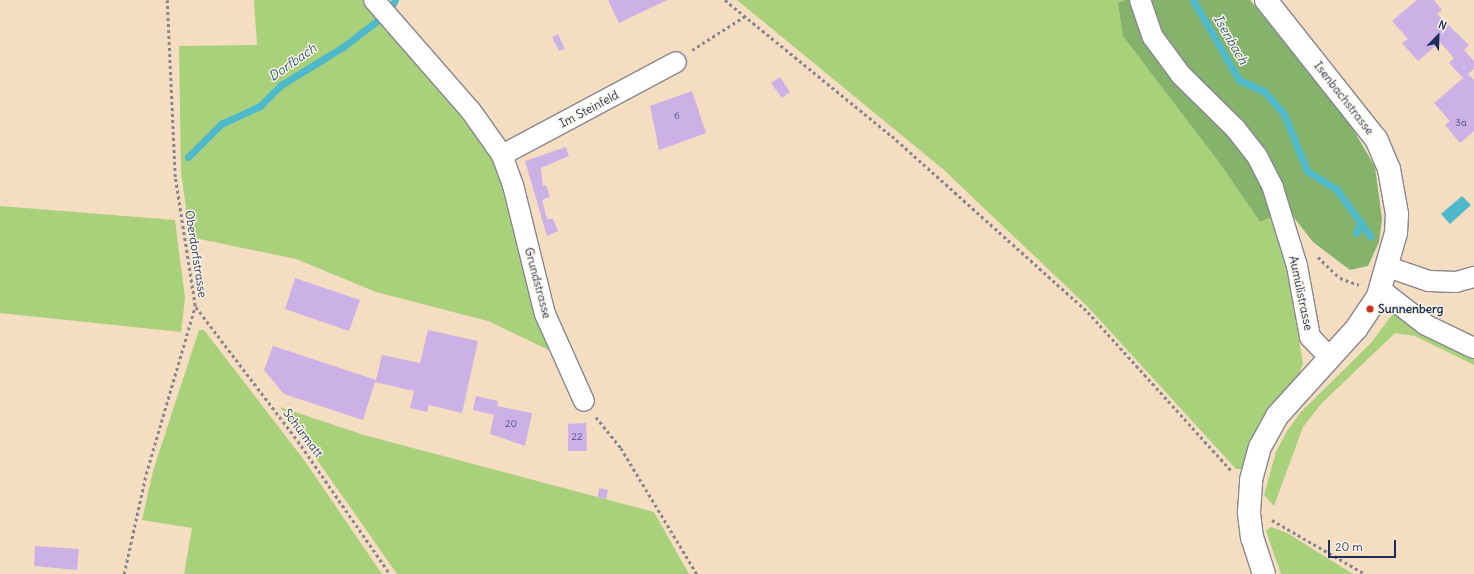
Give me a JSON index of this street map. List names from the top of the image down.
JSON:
{
  "streets": {
    "main road": ["Isenbachstrasse"],
    "street": ["Im Steinfeld", "Grundstrasse", "Aumülistrasse"],
    "path": ["Oberdorfstrasse", "Schürmatt"]
  },
  "crossings": [
    ["Isenbachstrasse", "Aumülistrasse"],
    ["Im Steinfeld", "Grundstrasse"],
    ["Oberdorfstrasse", "Schürmatt"]
  ],
  "water": ["Isenbach", "Dorfbach"],
  "places": ["Sunnenberg"],
  "house_numbers": [
    "6",
    "3a",
    "20",
    "22"
  ],
  "scale_bar": "20 m",
  "north": "top right"
}
